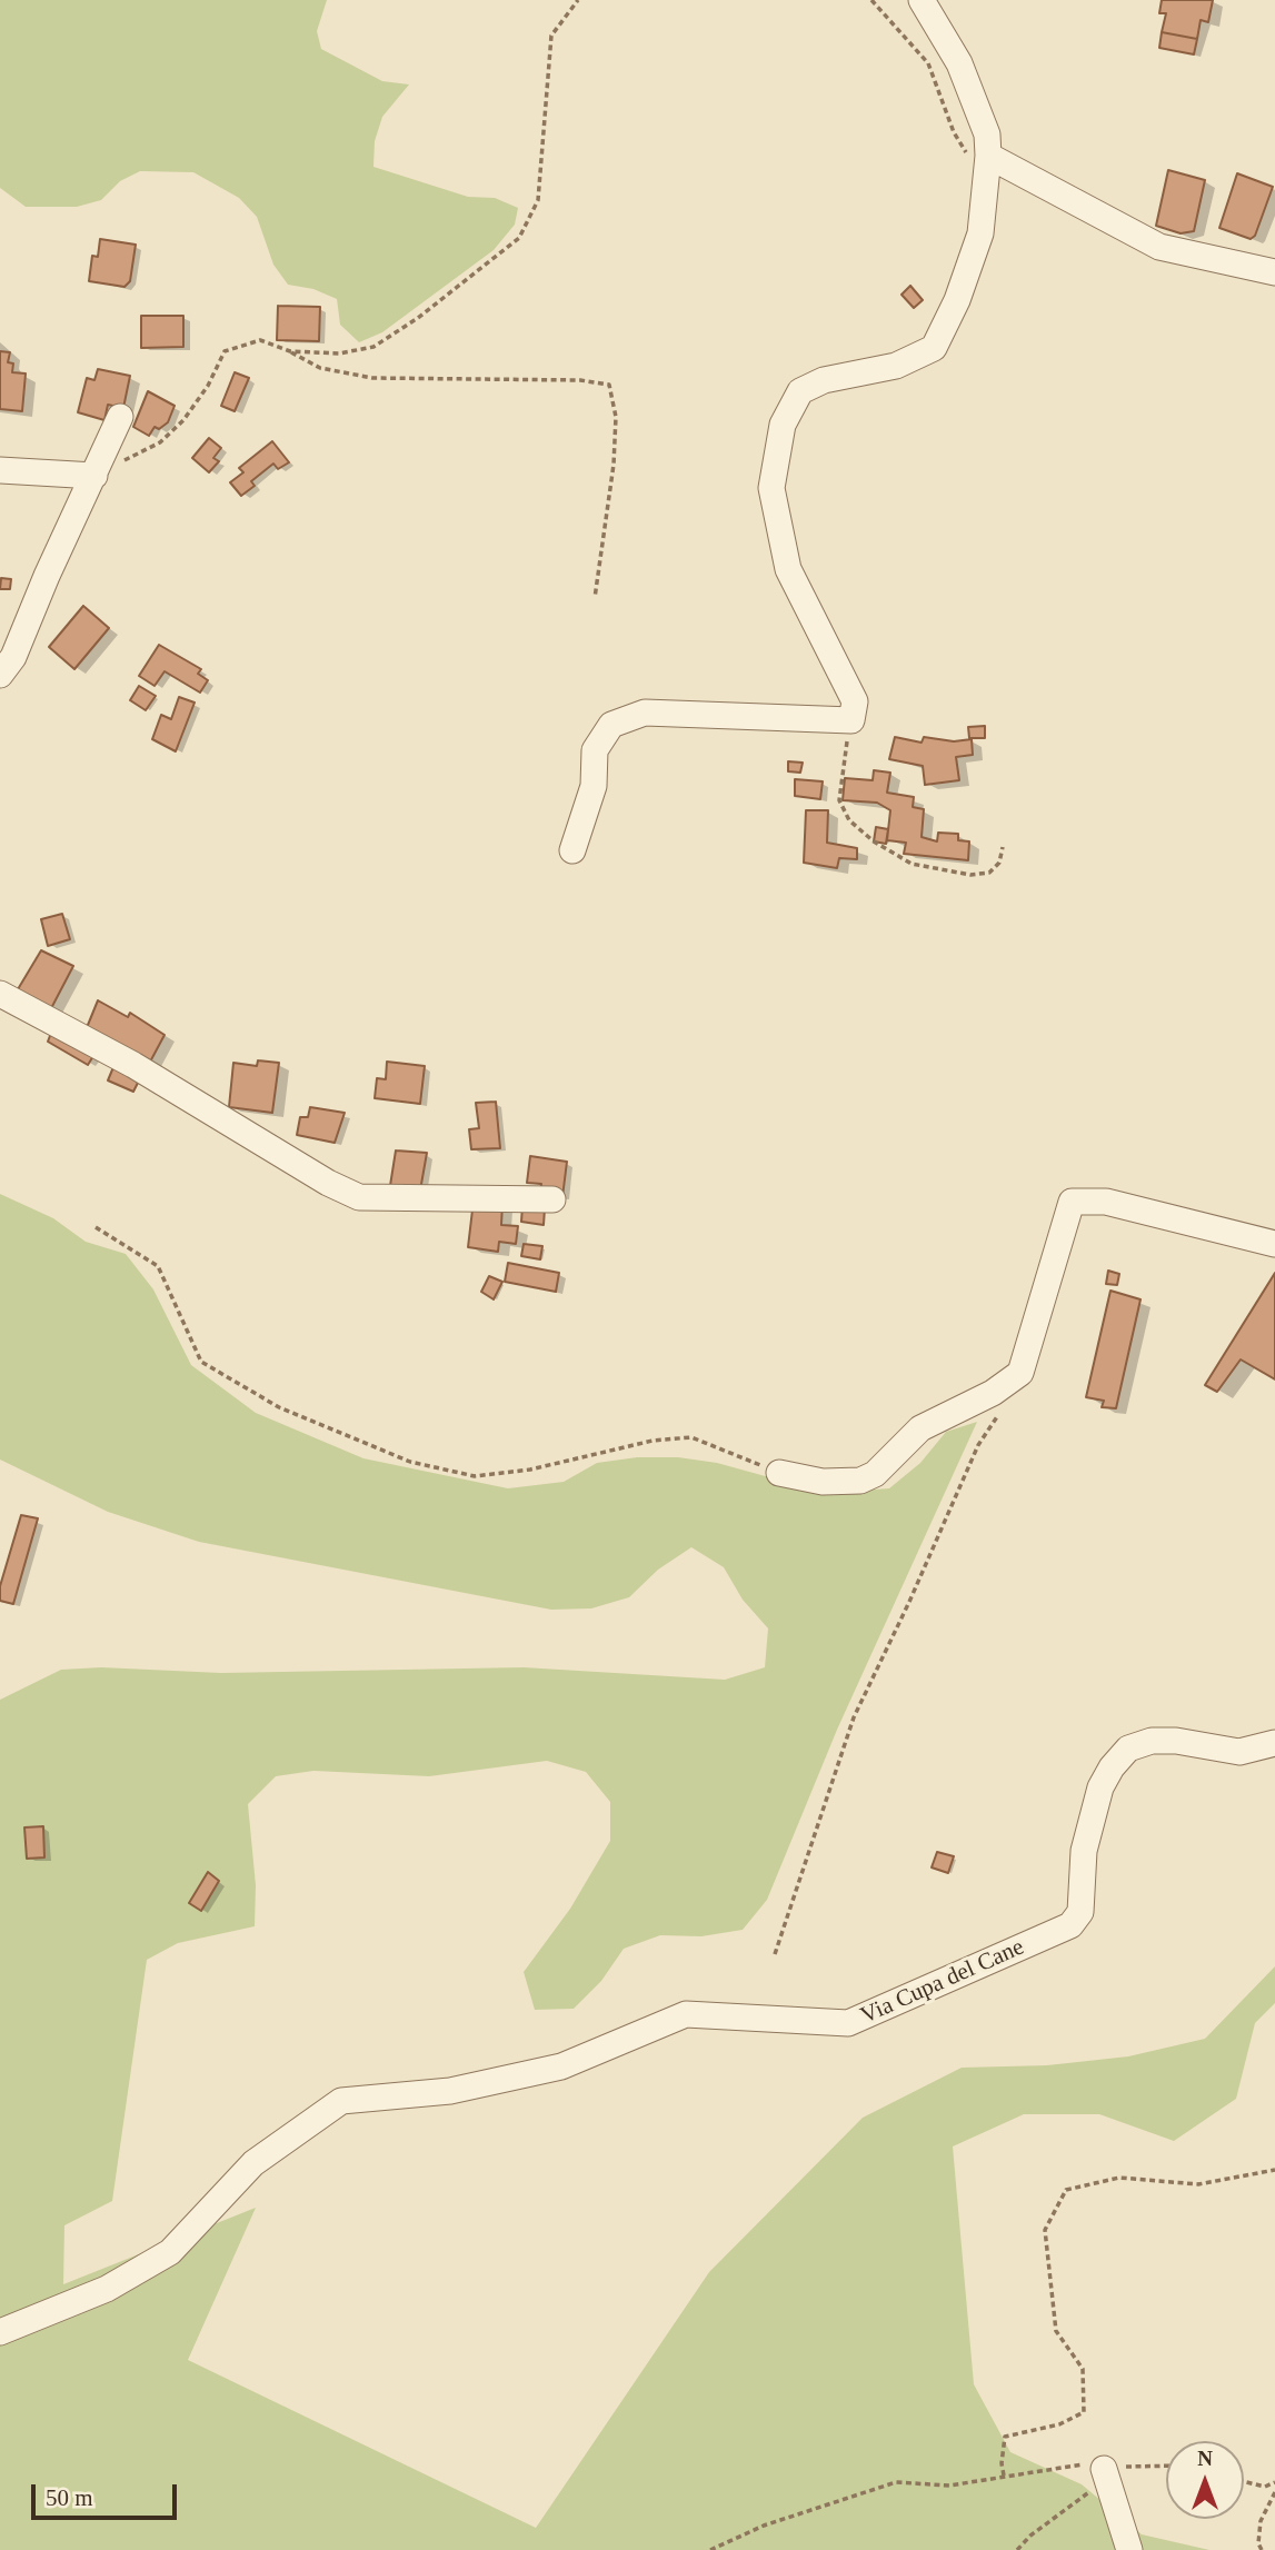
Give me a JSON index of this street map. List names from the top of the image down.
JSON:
{
  "streets": {
    "street": ["Via Cupa del Cane"]
  },
  "scale_bar": "50 m",
  "north": "top"
}
